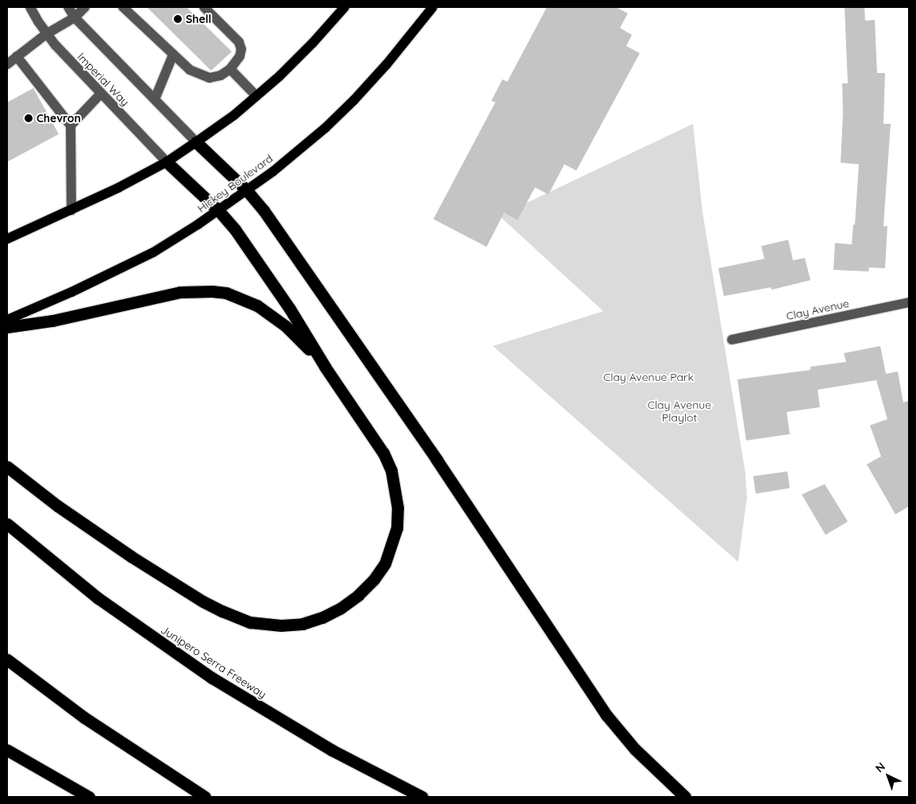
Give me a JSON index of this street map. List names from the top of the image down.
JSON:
{
  "streets": {
    "highway": ["Junipero Serra Freeway"],
    "main road": ["Hickey Boulevard"],
    "street": ["Imperial Way", "Clay Avenue"]
  },
  "parks": ["Clay Avenue Park", "Clay Avenue Playlot"],
  "places": ["Shell", "Chevron"],
  "north": "top left"
}
